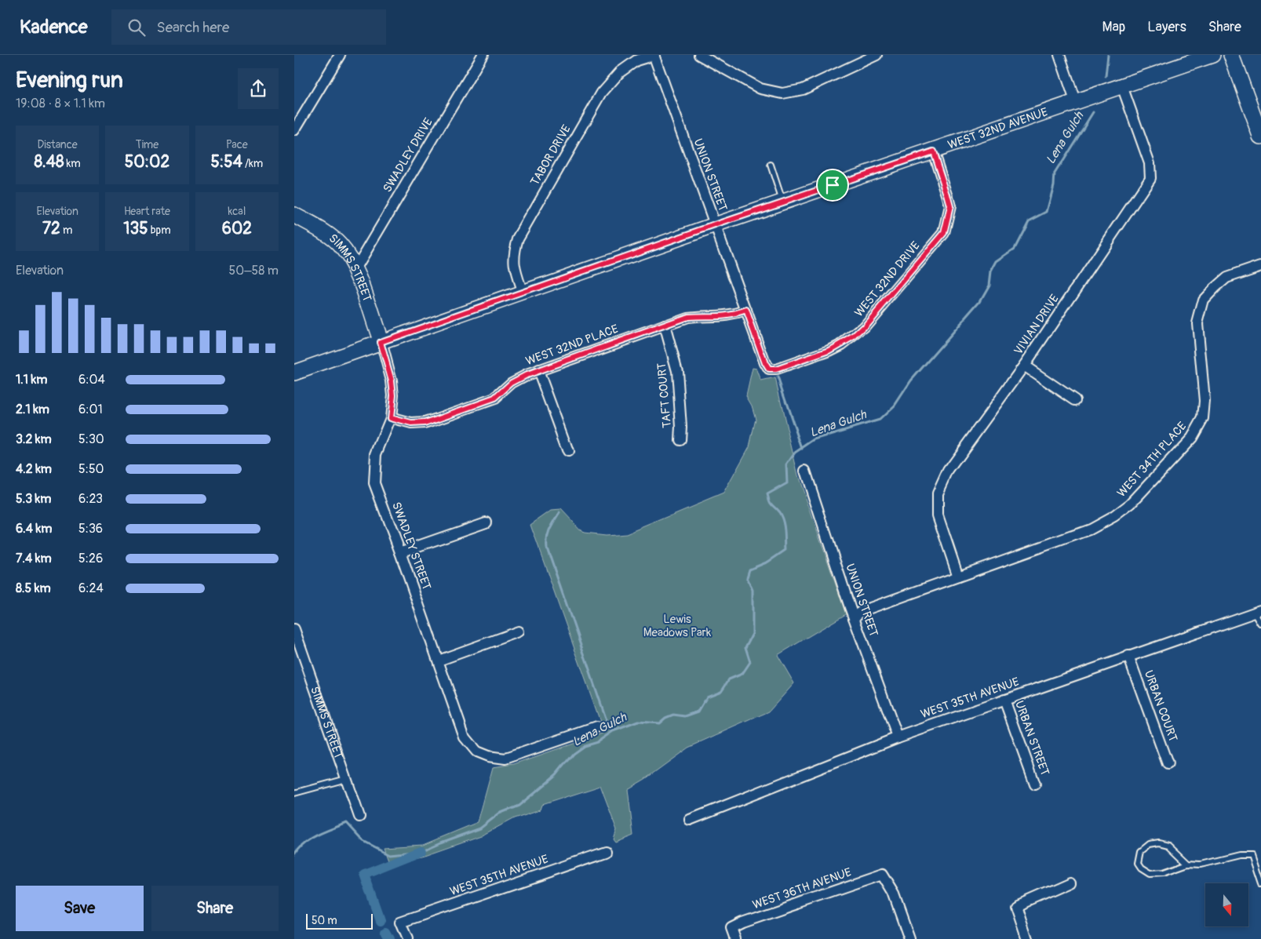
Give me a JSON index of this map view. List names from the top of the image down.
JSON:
{
  "streets": {
    "street": [
      "WEST 32ND AVENUE",
      "SWADLEY DRIVE",
      "TABOR DRIVE",
      "UNION STREET",
      "SIMMS STREET",
      "WEST 32ND DRIVE",
      "VIVIAN DRIVE",
      "WEST 32ND PLACE",
      "TAFT COURT",
      "WEST 34TH PLACE",
      "SWADLEY STREET",
      "WEST 35TH AVENUE",
      "URBAN COURT",
      "URBAN STREET",
      "WEST 36TH AVENUE"
    ]
  },
  "crossings": [
    ["WEST 32ND AVENUE", "TABOR DRIVE"],
    ["WEST 32ND AVENUE", "UNION STREET"],
    ["WEST 32ND AVENUE", "SIMMS STREET"],
    ["WEST 32ND AVENUE", "WEST 32ND DRIVE"],
    ["WEST 32ND AVENUE", "VIVIAN DRIVE"],
    ["WEST 32ND AVENUE", "SWADLEY STREET"],
    ["SWADLEY DRIVE", "SIMMS STREET"],
    ["TABOR DRIVE", "UNION STREET"],
    ["UNION STREET", "WEST 32ND DRIVE"],
    ["UNION STREET", "WEST 32ND PLACE"],
    ["UNION STREET", "WEST 34TH PLACE"],
    ["UNION STREET", "WEST 35TH AVENUE"],
    ["SIMMS STREET", "SWADLEY STREET"],
    ["VIVIAN DRIVE", "WEST 34TH PLACE"],
    ["WEST 32ND PLACE", "TAFT COURT"],
    ["WEST 32ND PLACE", "SWADLEY STREET"],
    ["WEST 35TH AVENUE", "URBAN COURT"],
    ["WEST 35TH AVENUE", "URBAN STREET"]
  ],
  "water": ["Lena Gulch"],
  "parks": ["Lewis Meadows Park"],
  "scale_bar": "50 m",
  "north": "bottom",
  "page": {
    "header": "Kadence",
    "search": "Search here",
    "nav": ["Map", "Layers", "Share"],
    "heading": ["Evening run", "19:08 · 8 × 1.1 km"],
    "stats": [
      ["Distance", "8.48 km"],
      ["Time", "50:02"],
      ["Pace", "5:54 /km"],
      ["Elevation", "72 m"],
      ["Heart rate", "135 bpm"],
      ["kcal", "602"]
    ],
    "chart": ["Elevation", "50–58 m"],
    "list": [
      {
        "name": "1.1 km",
        "note": "6:04"
      },
      {
        "name": "2.1 km",
        "note": "6:01"
      },
      {
        "name": "3.2 km",
        "note": "5:30"
      },
      {
        "name": "4.2 km",
        "note": "5:50"
      },
      {
        "name": "5.3 km",
        "note": "6:23"
      },
      {
        "name": "6.4 km",
        "note": "5:36"
      },
      {
        "name": "7.4 km",
        "note": "5:26"
      },
      {
        "name": "8.5 km",
        "note": "6:24"
      }
    ],
    "buttons": ["Save", "Share"],
    "scale": "50 m"
  }
}
